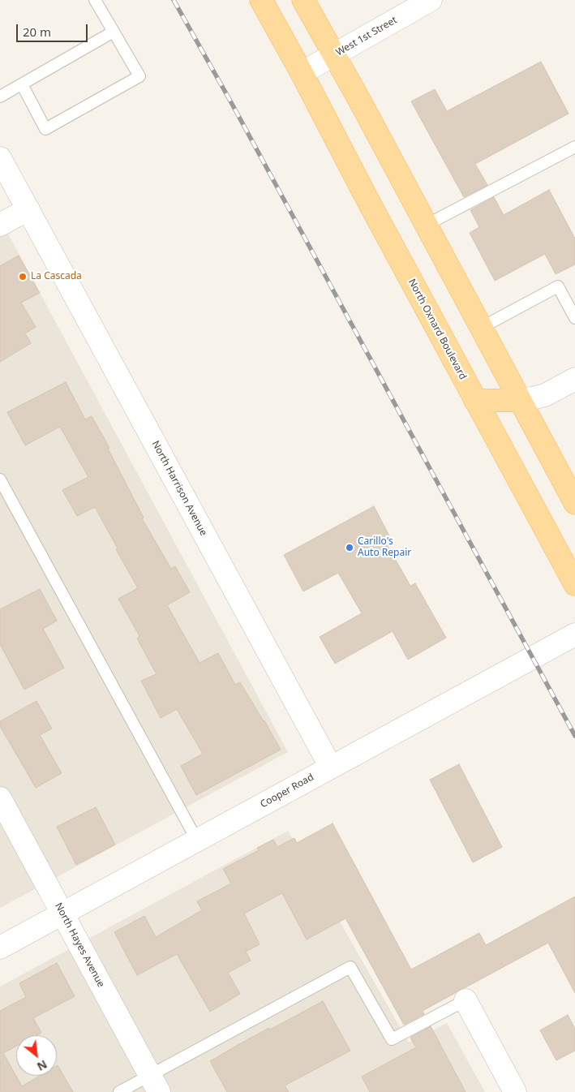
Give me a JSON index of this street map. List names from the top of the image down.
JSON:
{
  "streets": {
    "main road": ["North Oxnard Boulevard"],
    "street": [
      "West 1st Street",
      "North Harrison Avenue",
      "Cooper Road",
      "North Hayes Avenue"
    ]
  },
  "crossings": [
    ["West 1st Street", "North Oxnard Boulevard"],
    ["North Harrison Avenue", "Cooper Road"],
    ["Cooper Road", "North Hayes Avenue"]
  ],
  "places": ["La Cascada", "Carillo's Auto Repair"],
  "scale_bar": "20 m",
  "north": "bottom right"
}
